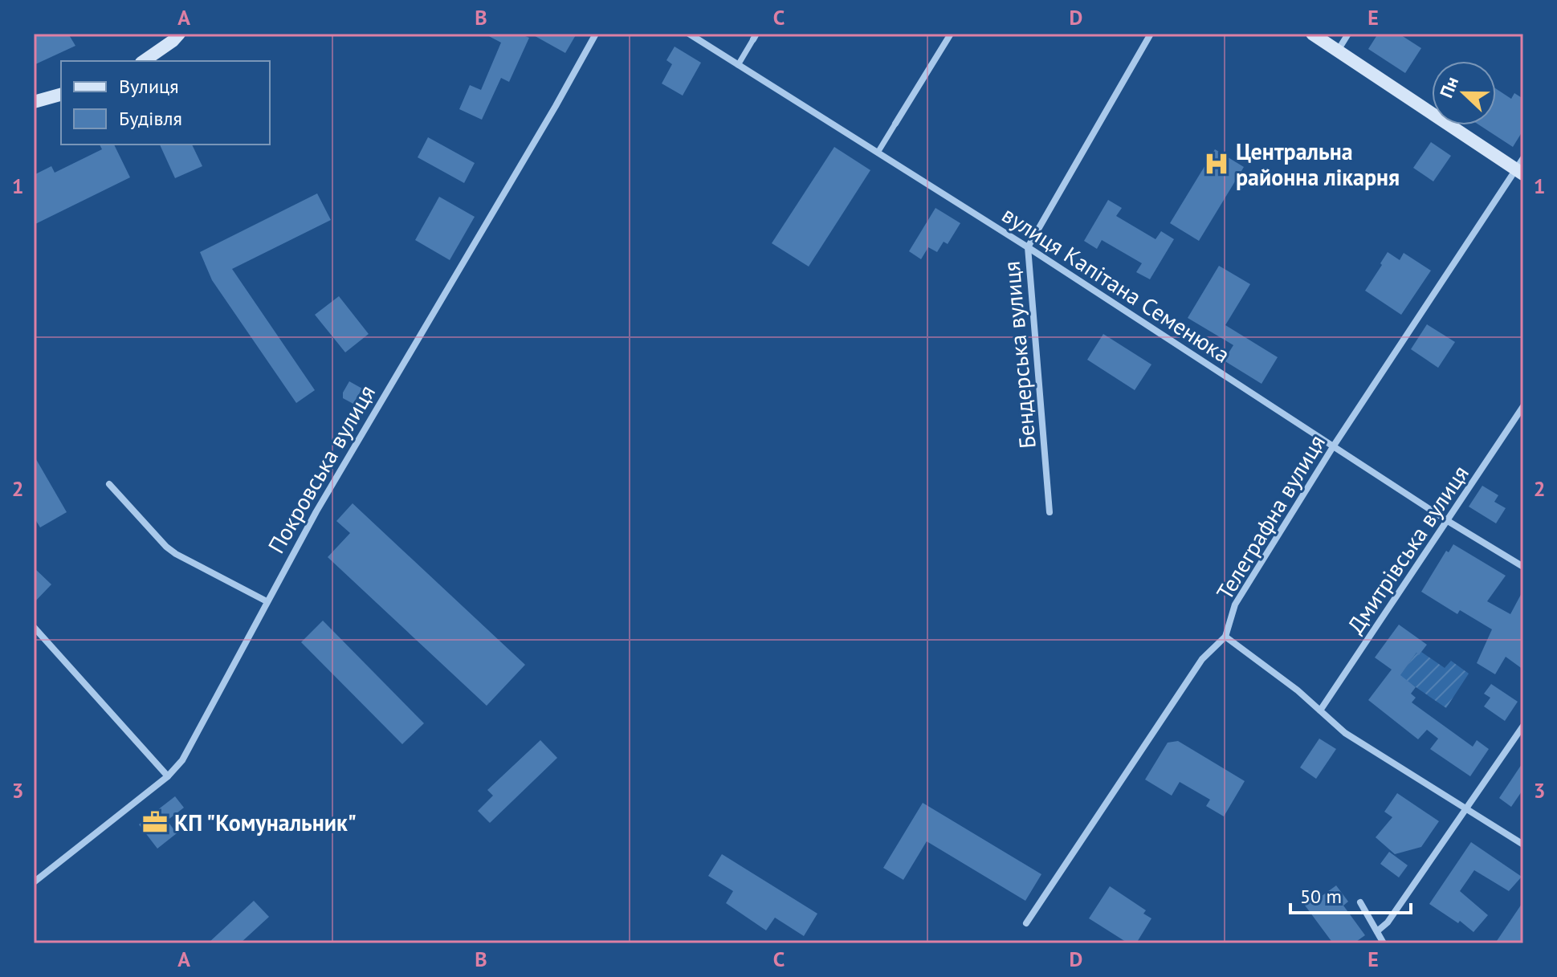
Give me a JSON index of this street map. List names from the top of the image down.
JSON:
{
  "streets": {
    "street": [
      "вулиця Капітана Семенюка",
      "Бендерська вулиця",
      "Покровська вулиця",
      "Телеграфна вулиця",
      "Дмитрівська вулиця"
    ]
  },
  "crossings": [
    ["вулиця Капітана Семенюка", "Бендерська вулиця"],
    ["вулиця Капітана Семенюка", "Телеграфна вулиця"],
    ["вулиця Капітана Семенюка", "Дмитрівська вулиця"]
  ],
  "places": {
    "hospital": ["Центральна районна лікарня"],
    "office": ["КП \"Комунальник\""]
  },
  "legend": ["Вулиця", "Будівля"],
  "scale_bar": "50 m",
  "north": "left",
  "grid": {
    "columns": [
      "A",
      "B",
      "C",
      "D",
      "E"
    ],
    "rows": ["1", "2", "3"]
  }
}
